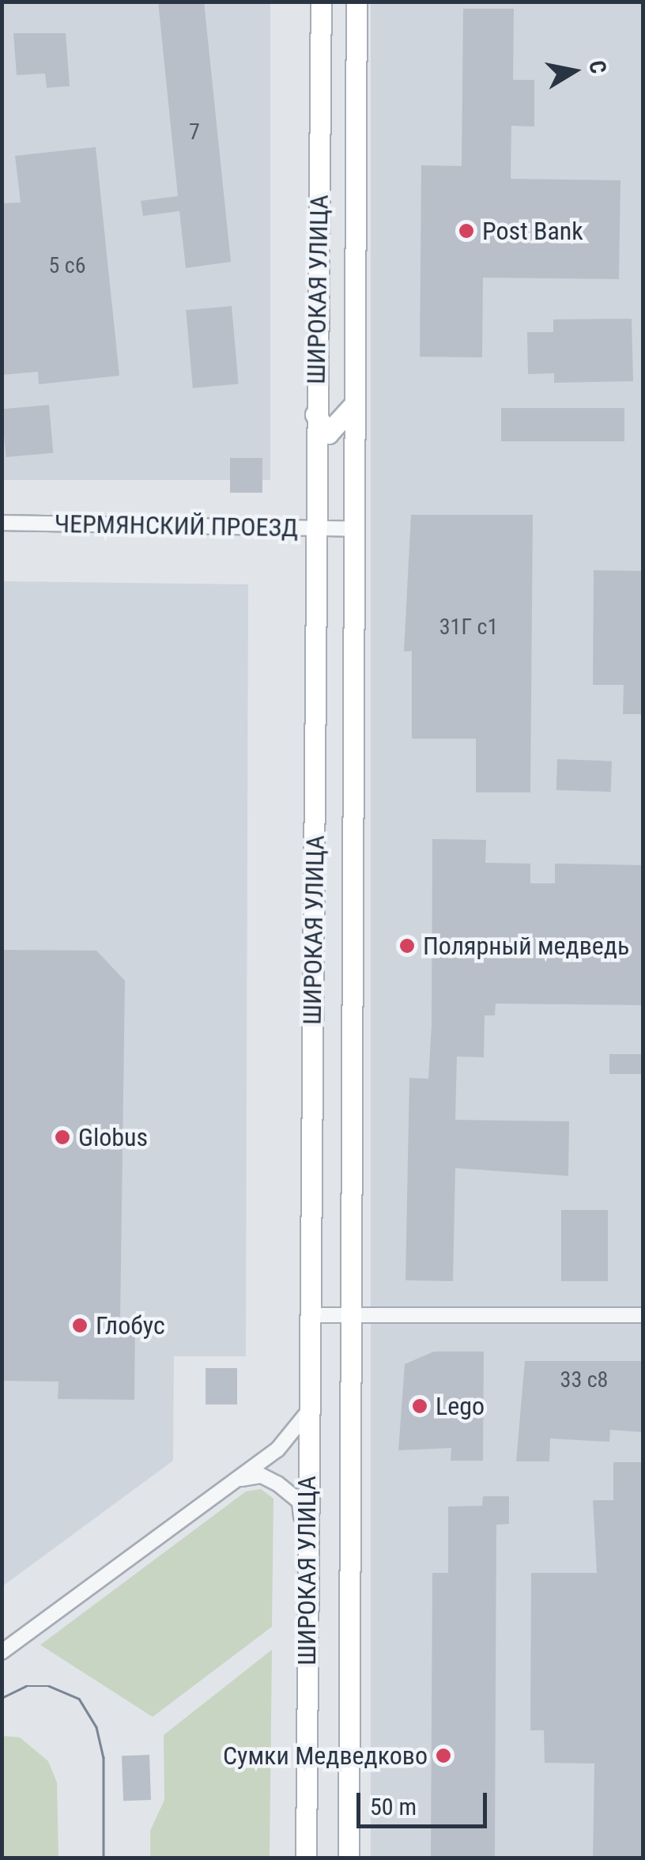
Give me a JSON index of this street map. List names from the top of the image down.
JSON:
{
  "streets": {
    "main road": ["ШИРОКАЯ УЛИЦА"],
    "street": ["ЧЕРМЯНСКИЙ ПРОЕЗД"]
  },
  "crossings": [
    ["ШИРОКАЯ УЛИЦА", "ЧЕРМЯНСКИЙ ПРОЕЗД"]
  ],
  "places": [
    "Post Bank",
    "Полярный медведь",
    "Globus",
    "Глобус",
    "Lego",
    "Сумки Медведково"
  ],
  "house_numbers": [
    "7",
    "5 с6",
    "31Г с1",
    "33 с8"
  ],
  "scale_bar": "50 m",
  "north": "right"
}
